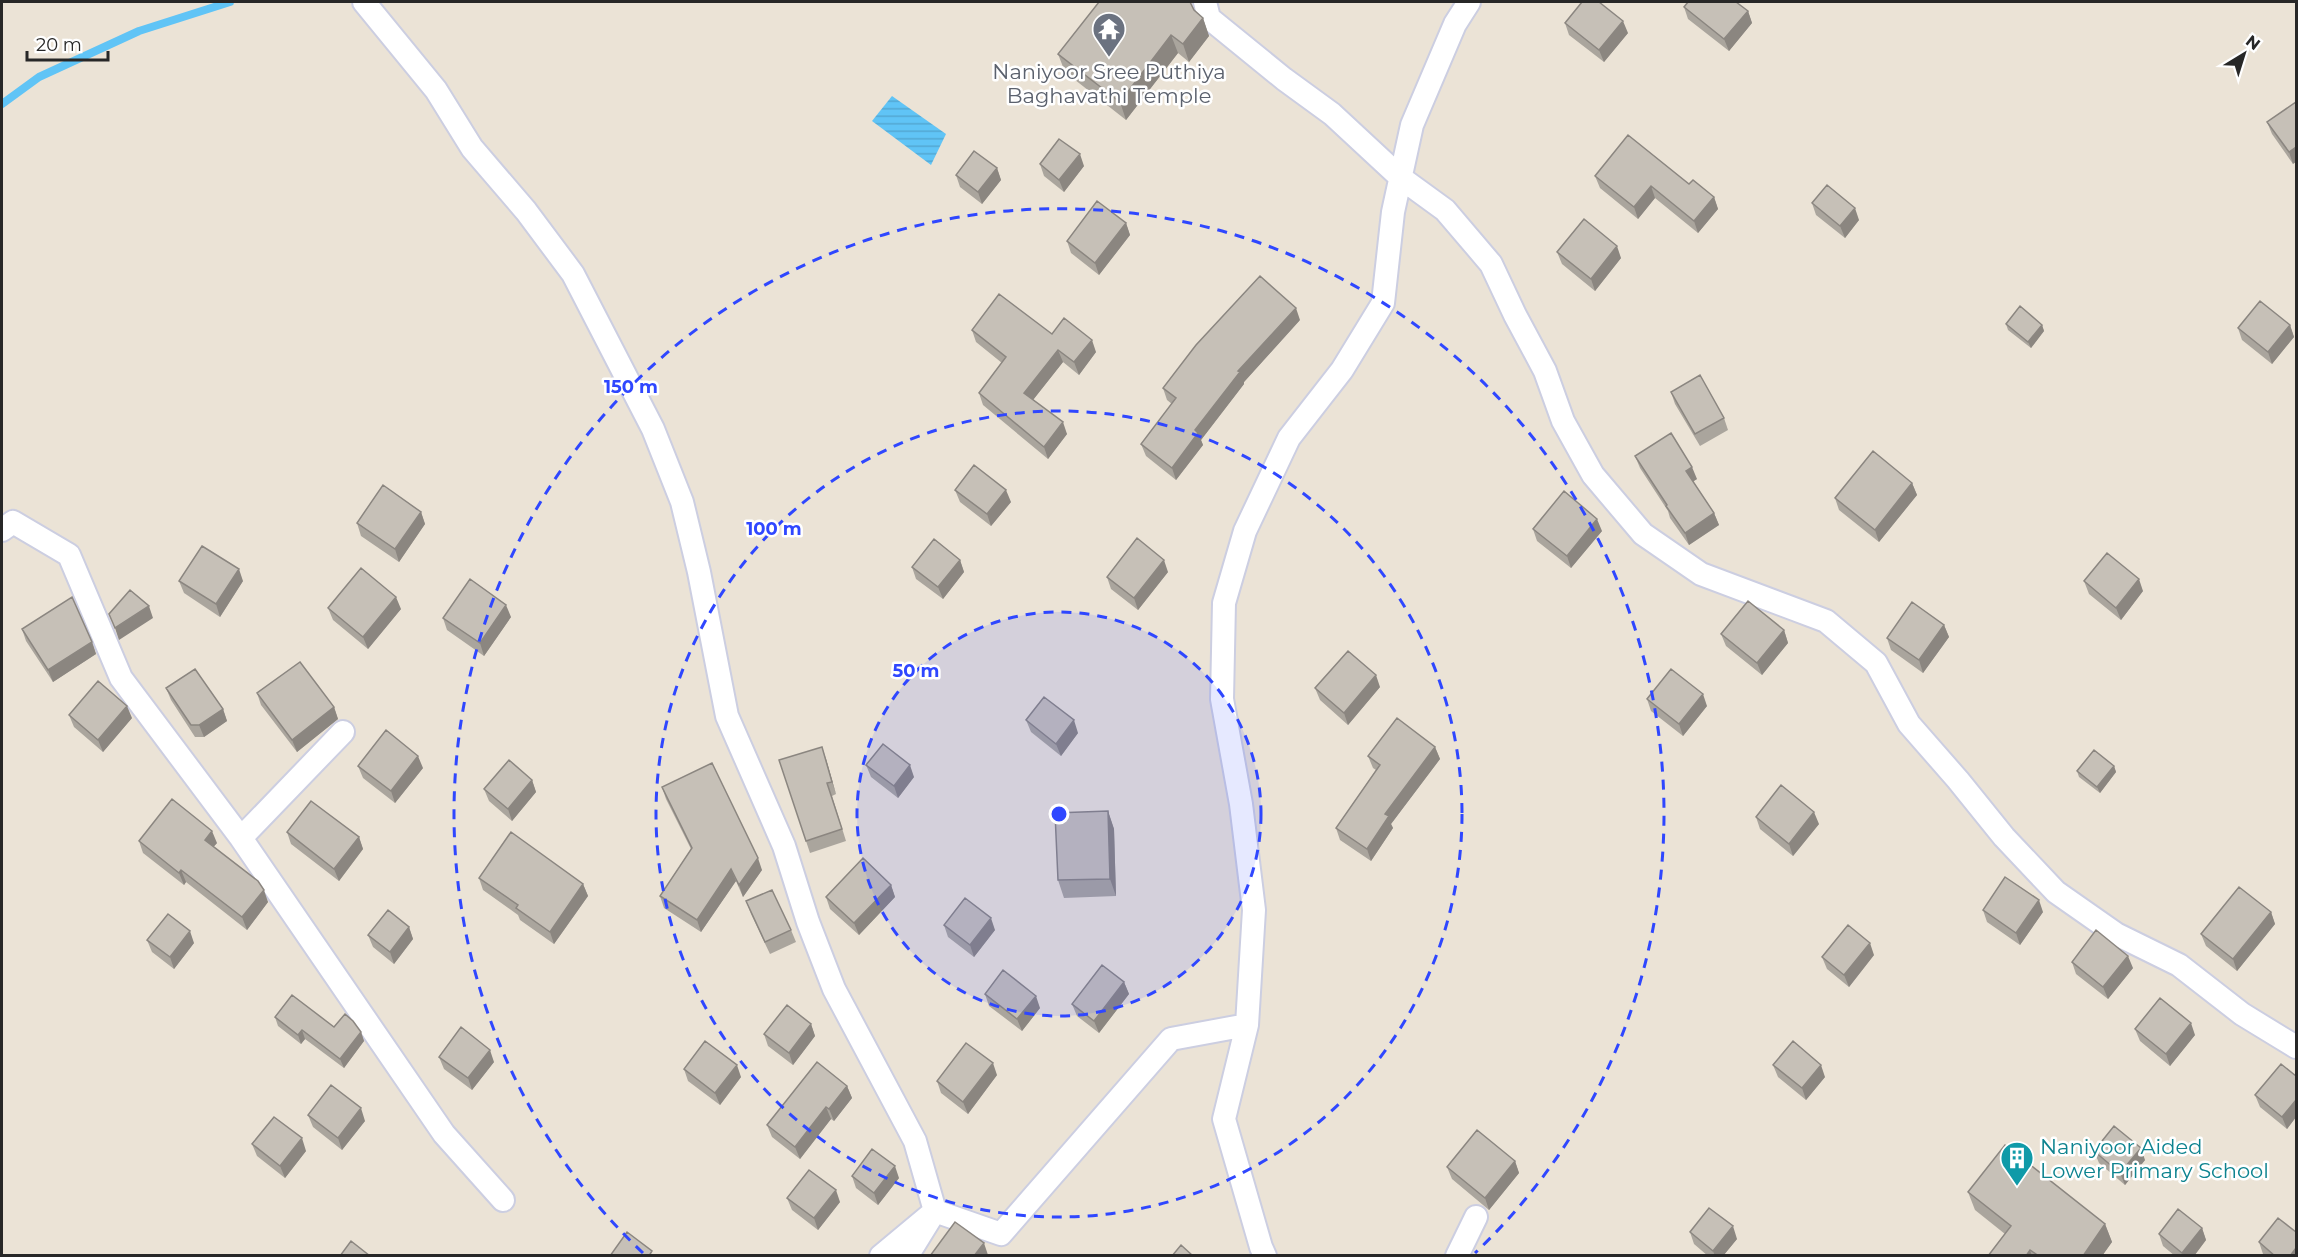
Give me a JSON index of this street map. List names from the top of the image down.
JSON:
{
  "places": {
    "temple": ["Naniyoor Sree Puthiya Baghavathi Temple"],
    "building": ["Naniyoor Aided Lower Primary School"]
  },
  "scale_bar": "20 m",
  "north": "top right",
  "rings": ["150 m", "100 m", "50 m"]
}
